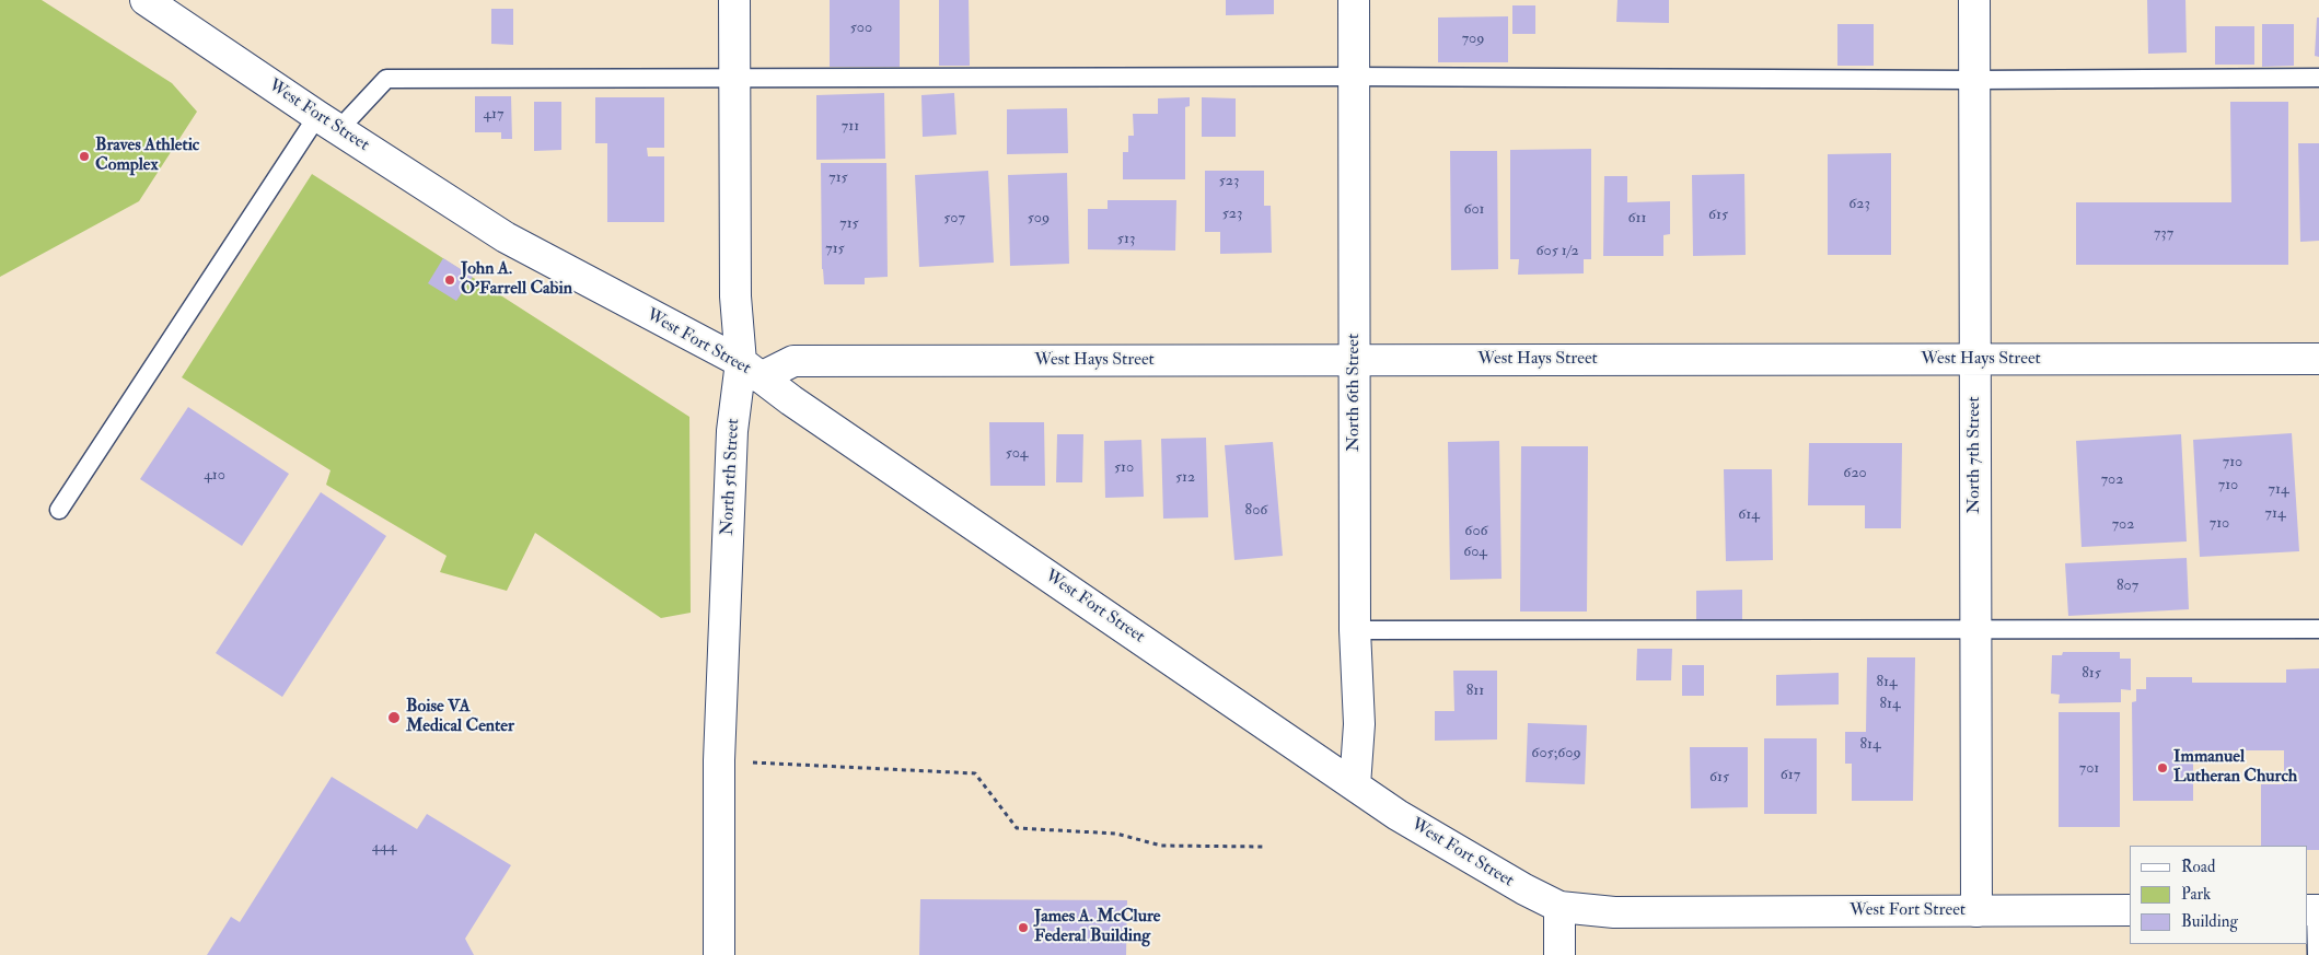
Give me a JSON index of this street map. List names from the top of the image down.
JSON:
{
  "streets": {
    "street": [
      "West Fort Street",
      "West Hays Street",
      "North 6th Street",
      "North 7th Street",
      "North 5th Street"
    ]
  },
  "crossings": [
    ["West Fort Street", "West Hays Street"],
    ["West Fort Street", "North 6th Street"],
    ["West Fort Street", "North 7th Street"],
    ["West Fort Street", "North 5th Street"],
    ["West Hays Street", "North 6th Street"],
    ["West Hays Street", "North 7th Street"],
    ["West Hays Street", "North 5th Street"]
  ],
  "places": [
    "Braves Athletic Complex",
    "John A. O'Farrell Cabin",
    "Boise VA Medical Center",
    "Immanuel Lutheran Church",
    "James A. McClure Federal Building"
  ],
  "house_numbers": [
    "500",
    "709",
    "417",
    "711",
    "715",
    "523",
    "623",
    "601",
    "523",
    "615",
    "507",
    "509",
    "611",
    "715",
    "737",
    "513",
    "715",
    "605 1/2",
    "504",
    "710",
    "510",
    "620",
    "410",
    "512",
    "702",
    "710",
    "714",
    "806",
    "714",
    "614",
    "710",
    "702",
    "606",
    "604",
    "807",
    "815",
    "814",
    "811",
    "814",
    "814",
    "605;609",
    "701",
    "617",
    "615",
    "444"
  ],
  "legend": ["Road", "Park", "Building"]
}
